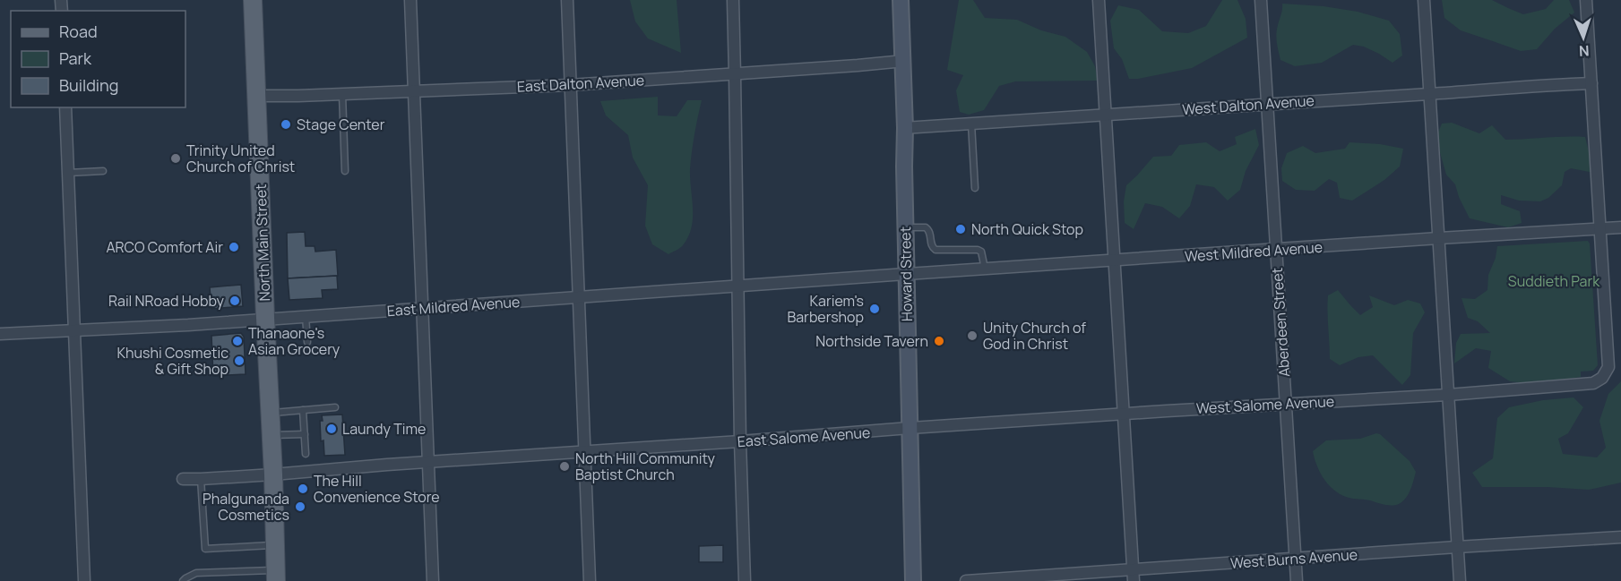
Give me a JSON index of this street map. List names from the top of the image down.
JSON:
{
  "streets": {
    "main road": ["North Main Street", "Howard Street"],
    "street": [
      "East Dalton Avenue",
      "West Dalton Avenue",
      "West Mildred Avenue",
      "East Mildred Avenue",
      "Aberdeen Street",
      "West Salome Avenue",
      "East Salome Avenue",
      "West Burns Avenue"
    ]
  },
  "crossings": [
    ["East Dalton Avenue", "North Main Street"],
    ["East Dalton Avenue", "Howard Street"],
    ["West Dalton Avenue", "Howard Street"],
    ["West Dalton Avenue", "Aberdeen Street"],
    ["North Main Street", "East Mildred Avenue"],
    ["North Main Street", "East Salome Avenue"],
    ["West Mildred Avenue", "Howard Street"],
    ["West Mildred Avenue", "East Mildred Avenue"],
    ["West Mildred Avenue", "Aberdeen Street"],
    ["West Mildred Avenue", "West Salome Avenue"],
    ["Howard Street", "East Mildred Avenue"],
    ["Howard Street", "West Salome Avenue"],
    ["Howard Street", "East Salome Avenue"],
    ["Aberdeen Street", "West Salome Avenue"],
    ["Aberdeen Street", "West Burns Avenue"],
    ["West Salome Avenue", "East Salome Avenue"]
  ],
  "parks": ["Suddieth Park"],
  "places": [
    "Stage Center",
    "Trinity United Church of Christ",
    "North Quick Stop",
    "ARCO Comfort Air",
    "Rail NRoad Hobby",
    "Kariem's Barbershop",
    "Unity Church of God in Christ",
    "Thanaone's Asian Grocery",
    "Northside Tavern",
    "Khushi Cosmetic & Gift Shop",
    "Laundy Time",
    "North Hill Community Baptist Church",
    "The Hill Convenience Store",
    "Phalgunanda Cosmetics"
  ],
  "legend": ["Road", "Park", "Building"],
  "north": "bottom"
}
